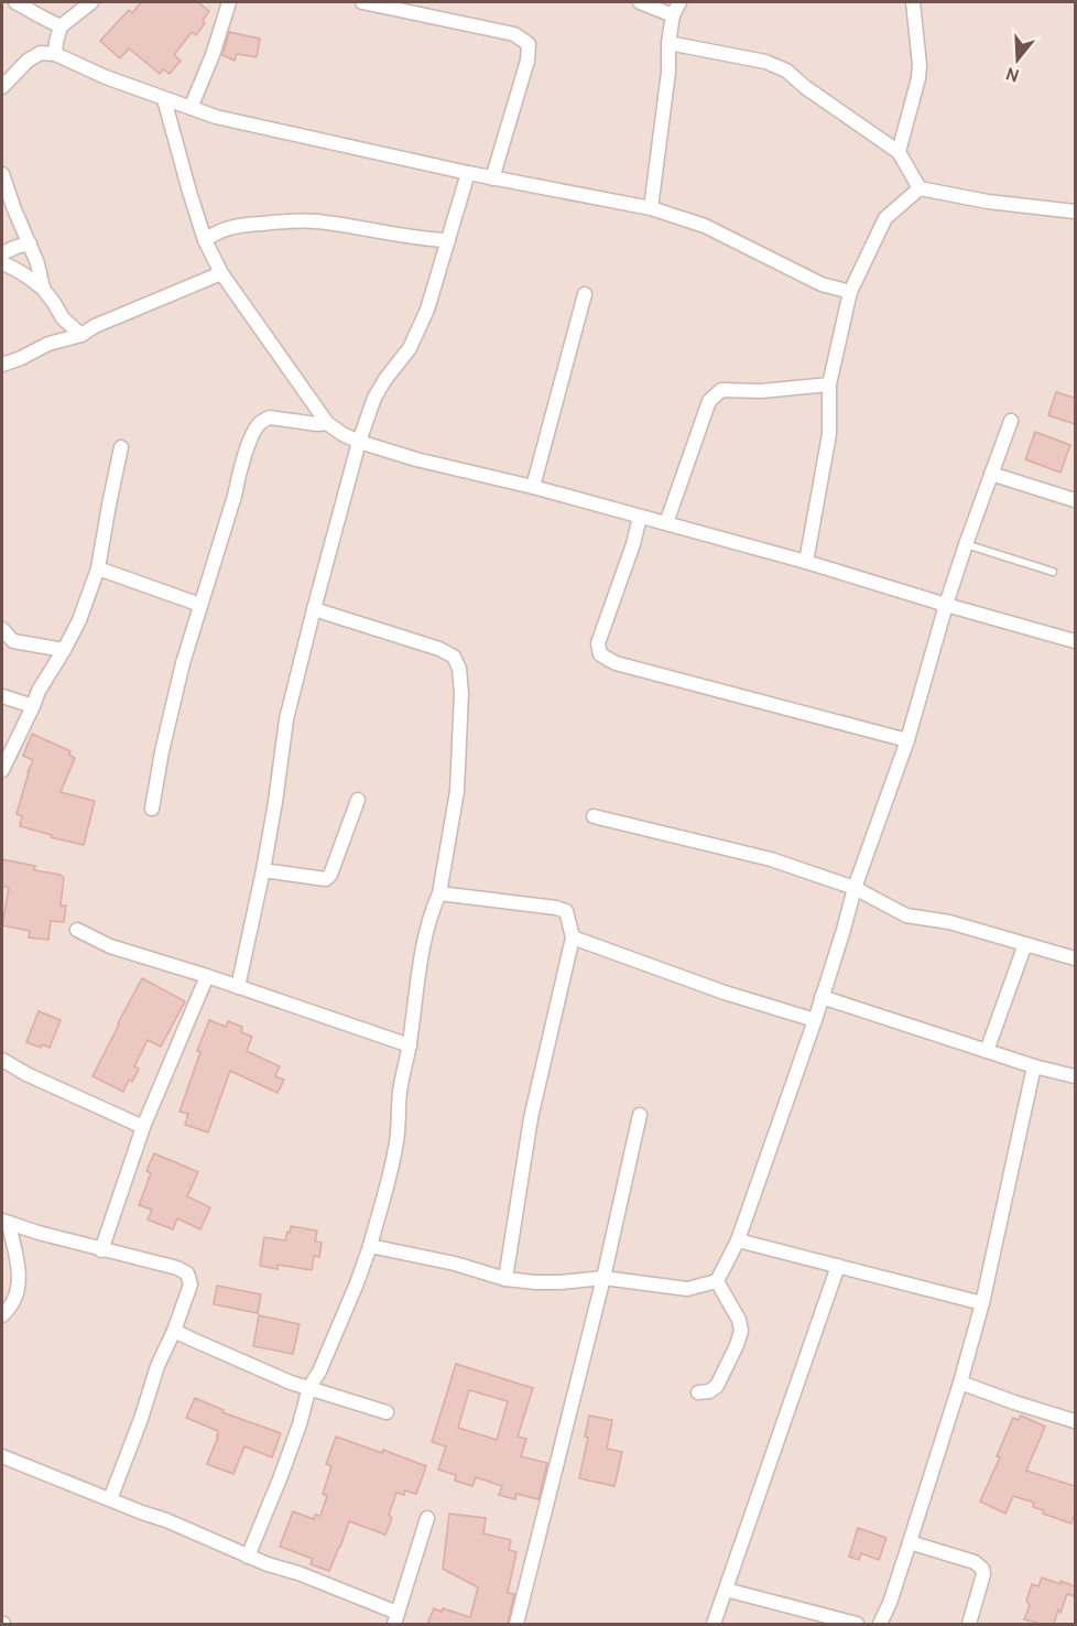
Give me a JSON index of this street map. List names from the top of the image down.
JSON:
{
  "north": "bottom"
}
